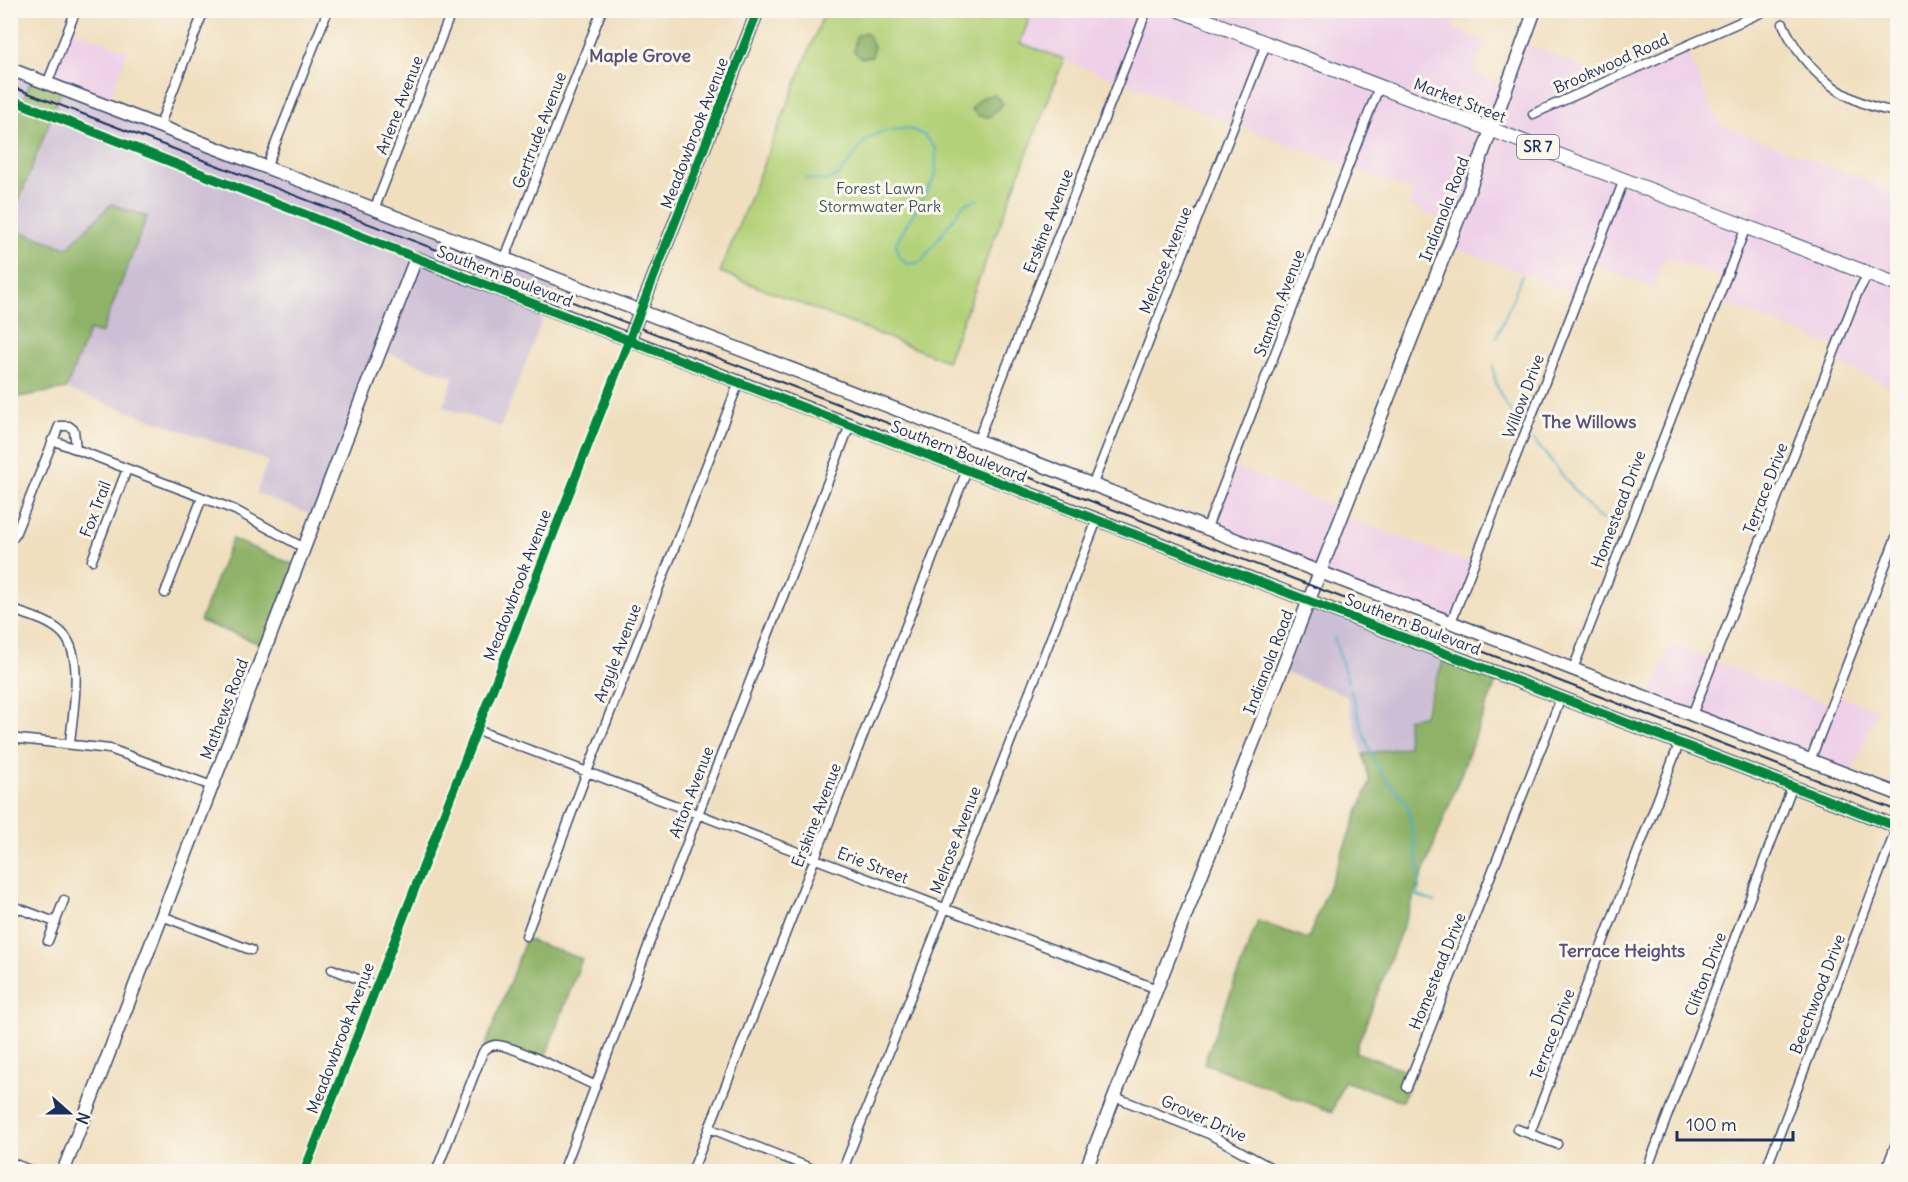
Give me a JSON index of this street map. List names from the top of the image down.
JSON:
{
  "streets": {
    "main road": ["Market Street", "SR 7"],
    "street": [
      "Brookwood Road",
      "Arlene Avenue",
      "Gertrude Avenue",
      "Meadowbrook Avenue",
      "Indianola Road",
      "Erskine Avenue",
      "Melrose Avenue",
      "Southern Boulevard",
      "Stanton Avenue",
      "Willow Drive",
      "Terrace Drive",
      "Fox Trail",
      "Homestead Drive",
      "Argyle Avenue",
      "Mathews Road",
      "Afton Avenue",
      "Erie Street",
      "Clifton Drive",
      "Beechwood Drive",
      "Grover Drive"
    ]
  },
  "crossings": [
    ["Market Street", "Indianola Road"],
    ["Market Street", "Melrose Avenue"],
    ["Market Street", "Stanton Avenue"],
    ["Market Street", "Willow Drive"],
    ["Market Street", "Terrace Drive"],
    ["Market Street", "Homestead Drive"],
    ["Arlene Avenue", "Southern Boulevard"],
    ["Gertrude Avenue", "Southern Boulevard"],
    ["Meadowbrook Avenue", "Southern Boulevard"],
    ["Meadowbrook Avenue", "Erie Street"],
    ["Indianola Road", "Southern Boulevard"],
    ["Indianola Road", "Erie Street"],
    ["Indianola Road", "Grover Drive"],
    ["Erskine Avenue", "Southern Boulevard"],
    ["Erskine Avenue", "Erie Street"],
    ["Melrose Avenue", "Southern Boulevard"],
    ["Melrose Avenue", "Erie Street"],
    ["Southern Boulevard", "Stanton Avenue"],
    ["Southern Boulevard", "Willow Drive"],
    ["Southern Boulevard", "Terrace Drive"],
    ["Southern Boulevard", "Homestead Drive"],
    ["Southern Boulevard", "Argyle Avenue"],
    ["Southern Boulevard", "Mathews Road"],
    ["Southern Boulevard", "Afton Avenue"],
    ["Southern Boulevard", "Clifton Drive"],
    ["Southern Boulevard", "Beechwood Drive"],
    ["Argyle Avenue", "Erie Street"],
    ["Afton Avenue", "Erie Street"]
  ],
  "districts": ["Maple Grove", "The Willows", "Terrace Heights"],
  "parks": ["Forest Lawn Stormwater Park"],
  "scale_bar": "100 m",
  "north": "right"
}
